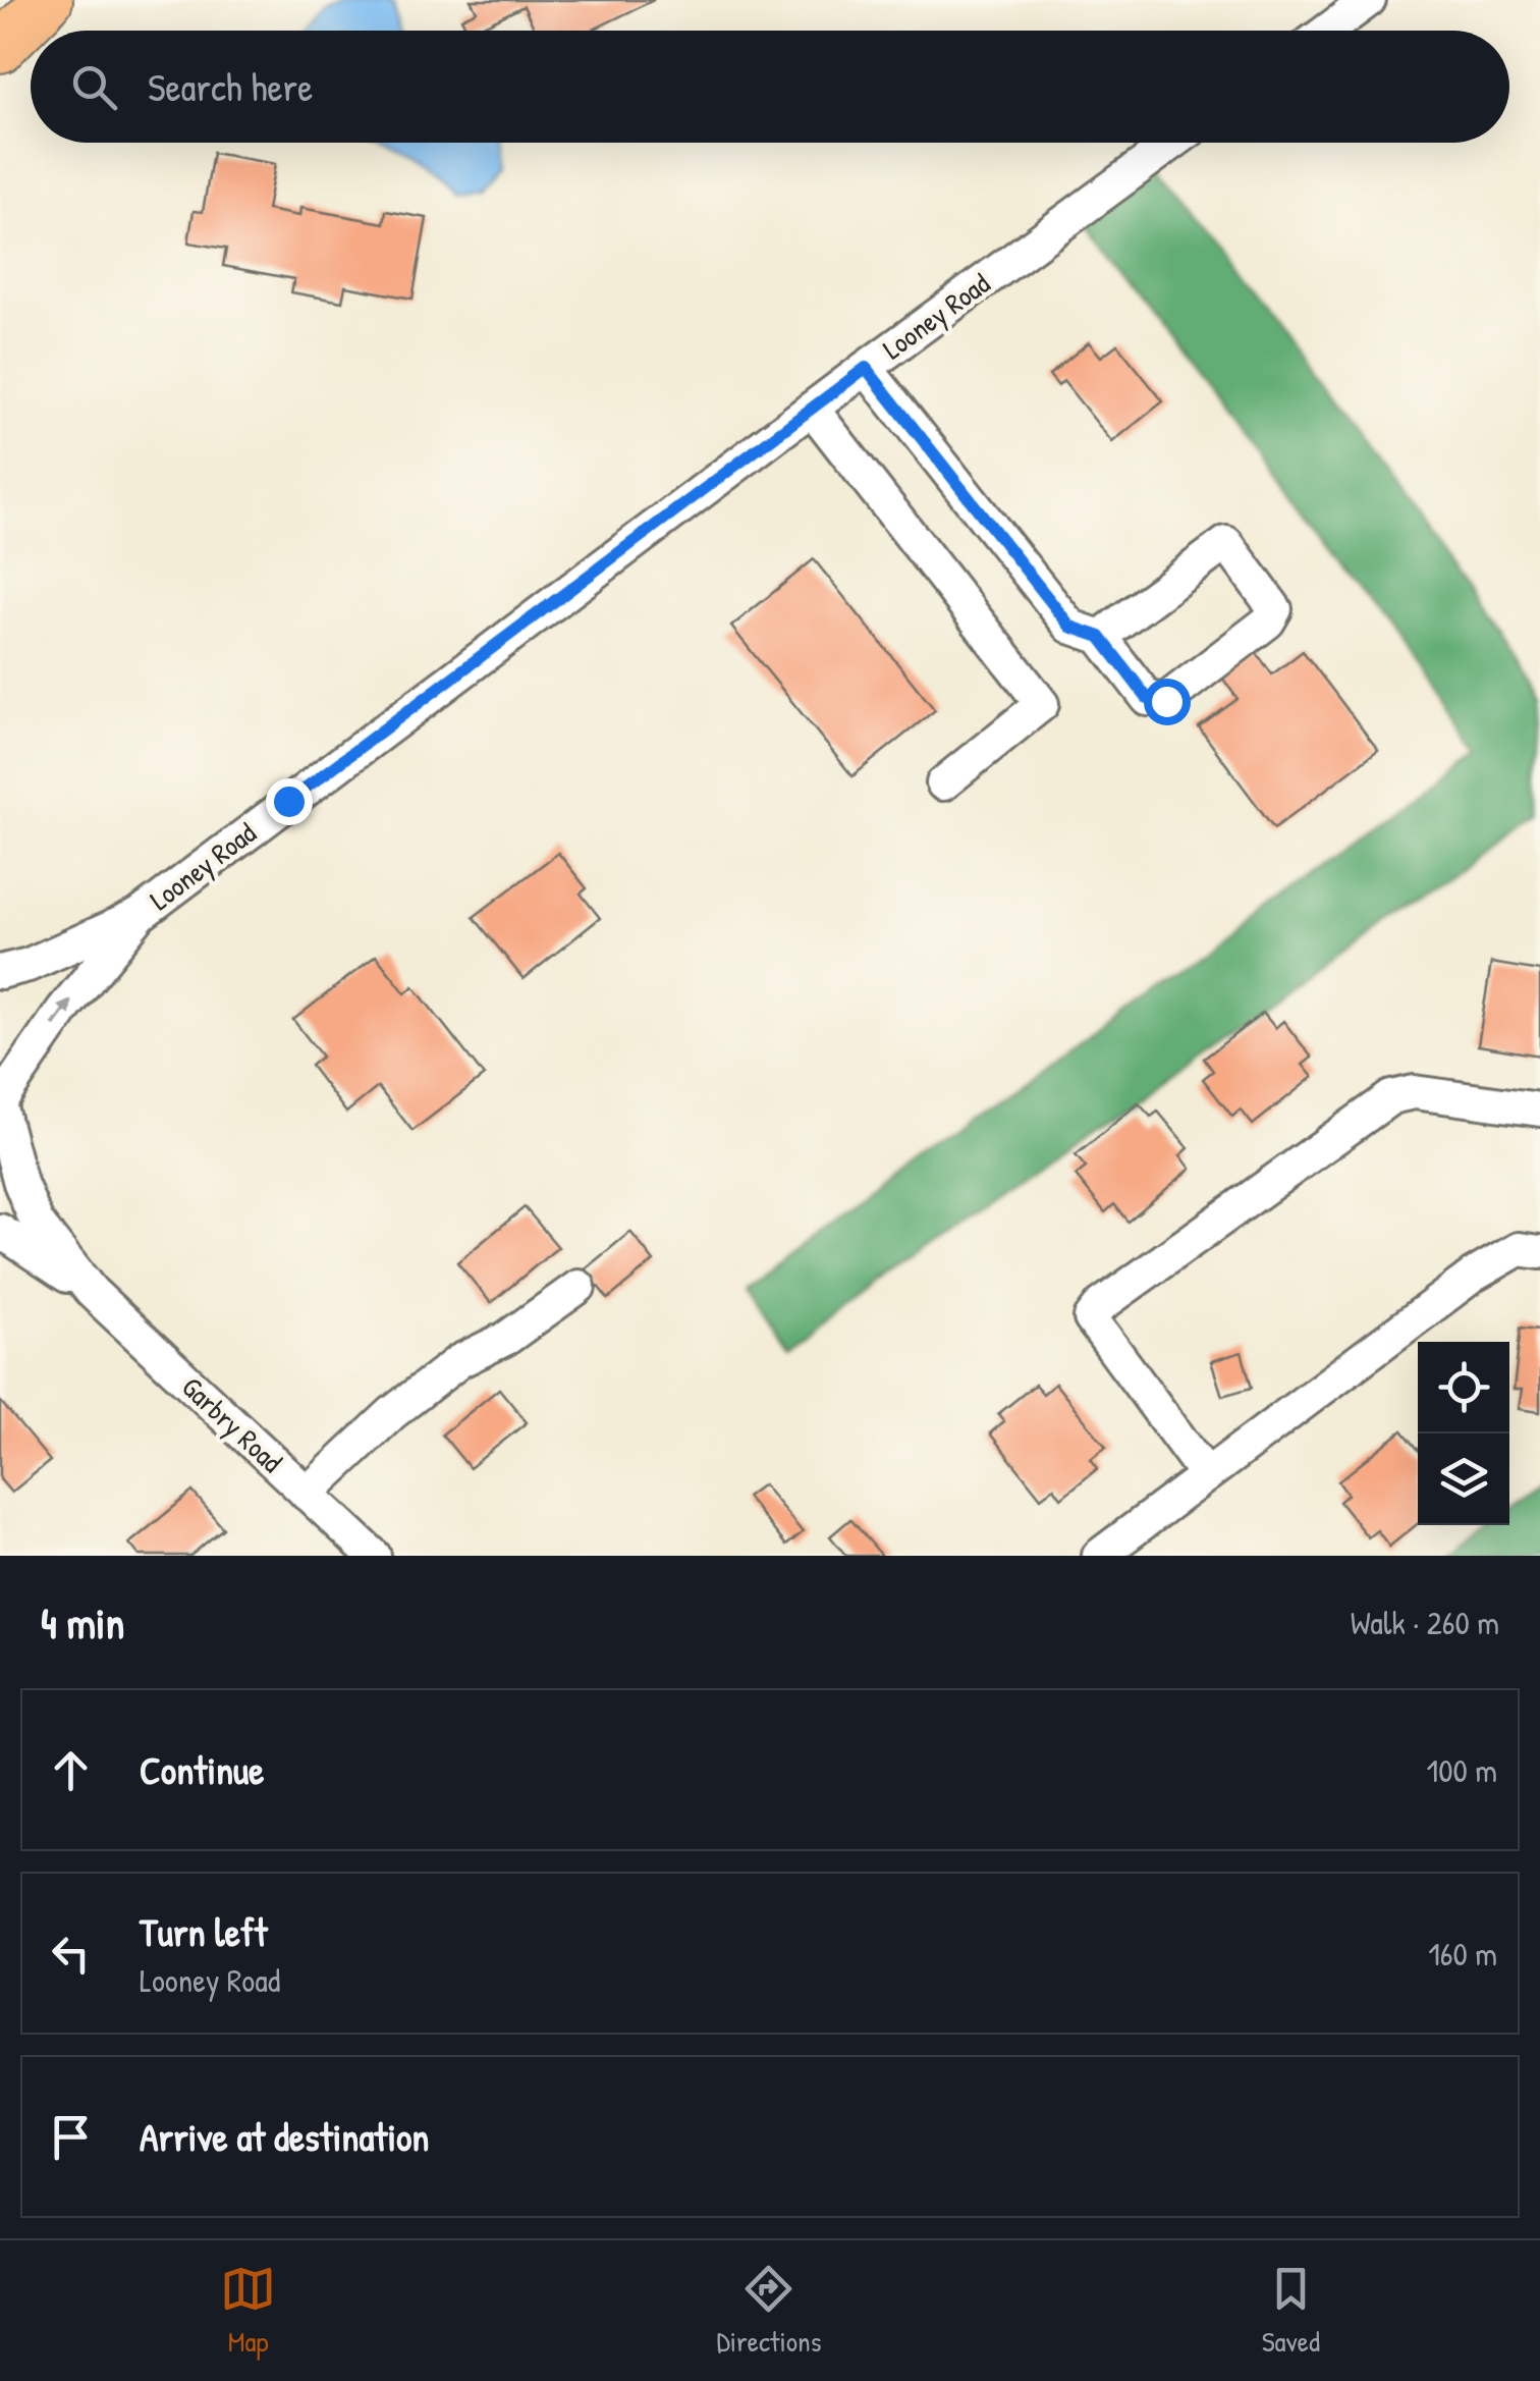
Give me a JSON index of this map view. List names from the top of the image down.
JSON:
{
  "streets": {
    "street": ["Looney Road", "Garbry Road"]
  },
  "crossings": [
    ["Looney Road", "Garbry Road"]
  ],
  "page": {
    "search": "Search here",
    "heading": ["4 min", "Walk · 260 m"],
    "list": [
      ["Continue", "100 m"],
      ["Turn left", "Looney Road", "160 m"],
      "Arrive at destination"
    ],
    "nav": ["Map", "Directions", "Saved"]
  }
}
